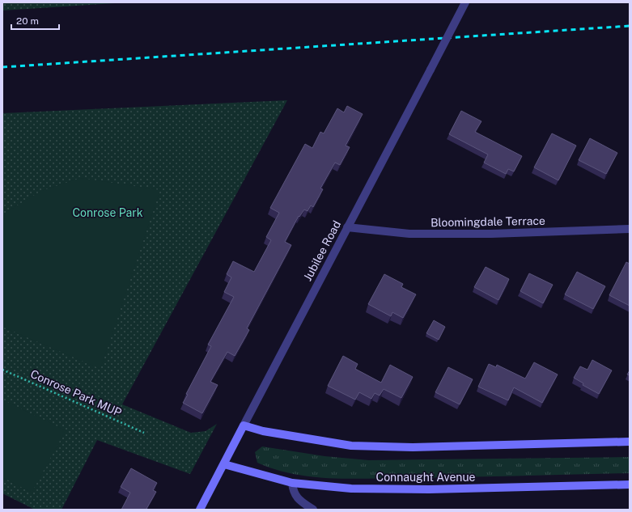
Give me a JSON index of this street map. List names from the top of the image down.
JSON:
{
  "streets": {
    "main road": ["Jubilee Road", "Connaught Avenue"],
    "street": ["Bloomingdale Terrace"],
    "path": ["Conrose Park MUP"]
  },
  "crossings": [
    ["Bloomingdale Terrace", "Jubilee Road"],
    ["Jubilee Road", "Connaught Avenue"]
  ],
  "parks": ["Conrose Park"],
  "scale_bar": "20 m"
}
